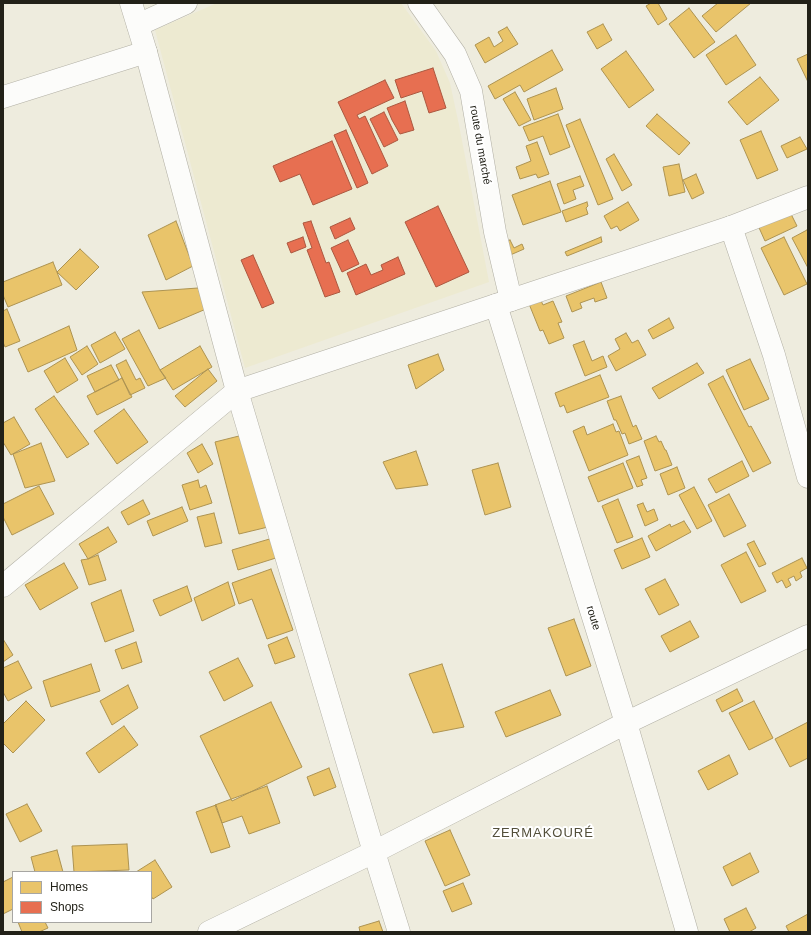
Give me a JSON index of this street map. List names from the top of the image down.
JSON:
{
  "streets": {
    "street": ["route du marché", "route"]
  },
  "crossings": [
    ["route du marché", "route"]
  ],
  "districts": ["ZERMAKOURÉ"],
  "legend": ["Homes", "Shops"]
}
